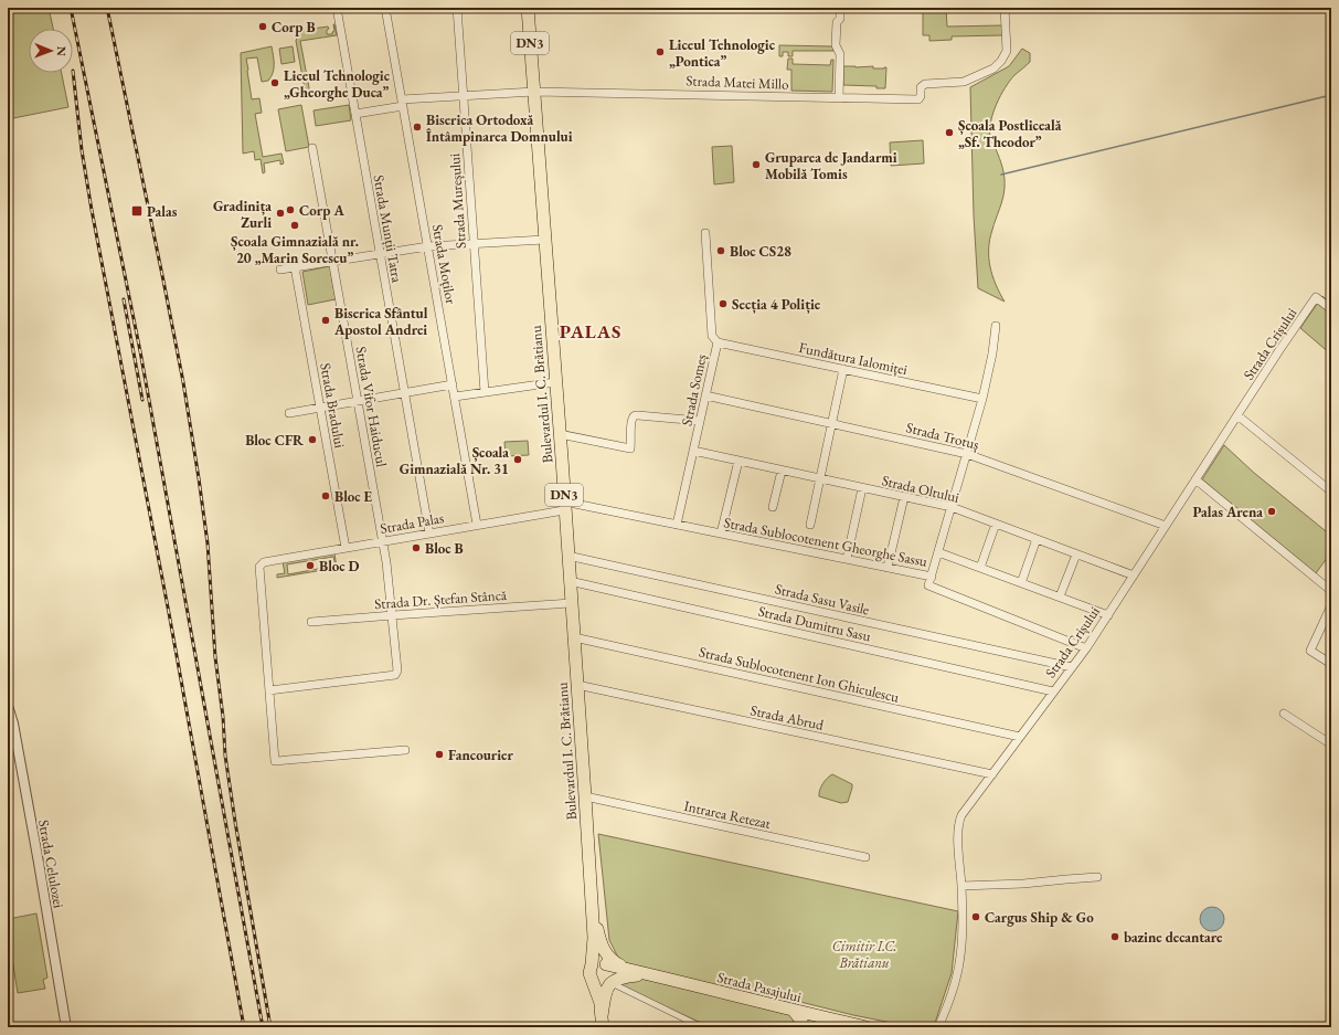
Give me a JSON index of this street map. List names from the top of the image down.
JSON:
{
  "streets": {
    "main road": ["DN3", "Bulevardul I. C. Brătianu", "Strada Pasajului"],
    "street": [
      "Strada Matei Millo",
      "Strada Mureșului",
      "Strada Munții Tatra",
      "Strada Moților",
      "Strada Crișului",
      "Fundătura Ialomiței",
      "Strada Someș",
      "Strada Bradului",
      "Strada Vifor Haiducul",
      "Strada Trotuș",
      "Strada Oltului",
      "Strada Palas",
      "Strada Sublocotenent Gheorghe Sassu",
      "Strada Dr. Ștefan Stâncă",
      "Strada Sasu Vasile",
      "Strada Dumitru Sasu",
      "Strada Sublocotenent Ion Ghiculescu",
      "Strada Abrud",
      "Intrarea Retezat",
      "Strada Celulozei"
    ]
  },
  "crossings": [
    ["DN3", "Bulevardul I. C. Brătianu"],
    ["DN3", "Strada Pasajului"],
    ["Strada Matei Millo", "Strada Mureșului"],
    ["Strada Matei Millo", "Strada Munții Tatra"],
    ["Strada Matei Millo", "Strada Moților"],
    ["Strada Matei Millo", "Bulevardul I. C. Brătianu"],
    ["Strada Munții Tatra", "Strada Palas"],
    ["Strada Moților", "Strada Palas"],
    ["Strada Crișului", "Strada Trotuș"],
    ["Strada Crișului", "Strada Oltului"],
    ["Strada Crișului", "Strada Sublocotenent Gheorghe Sassu"],
    ["Strada Crișului", "Strada Sasu Vasile"],
    ["Strada Crișului", "Strada Dumitru Sasu"],
    ["Strada Crișului", "Strada Sublocotenent Ion Ghiculescu"],
    ["Strada Crișului", "Strada Abrud"],
    ["Fundătura Ialomiței", "Strada Someș"],
    ["Strada Someș", "Strada Trotuș"],
    ["Strada Someș", "Strada Oltului"],
    ["Strada Someș", "Strada Sublocotenent Gheorghe Sassu"],
    ["Bulevardul I. C. Brătianu", "Strada Palas"],
    ["Bulevardul I. C. Brătianu", "Strada Sublocotenent Gheorghe Sassu"],
    ["Bulevardul I. C. Brătianu", "Strada Dr. Ștefan Stâncă"],
    ["Bulevardul I. C. Brătianu", "Strada Sasu Vasile"],
    ["Bulevardul I. C. Brătianu", "Strada Dumitru Sasu"],
    ["Bulevardul I. C. Brătianu", "Strada Sublocotenent Ion Ghiculescu"],
    ["Bulevardul I. C. Brătianu", "Strada Abrud"],
    ["Bulevardul I. C. Brătianu", "Intrarea Retezat"],
    ["Bulevardul I. C. Brătianu", "Strada Pasajului"],
    ["Strada Bradului", "Strada Palas"],
    ["Strada Vifor Haiducul", "Strada Palas"],
    ["Strada Vifor Haiducul", "Strada Dr. Ștefan Stâncă"],
    ["Strada Palas", "Strada Sublocotenent Gheorghe Sassu"]
  ],
  "districts": ["PALAS"],
  "parks": ["Cimitir I.C. Brătianu"],
  "places": {
    "other": [
      "Corp B",
      "Liceul Tehnologic „Pontica”",
      "Liceul Tehnologic „Gheorghe Duca”",
      "Biserica Ortodoxă Întâmpinarea Domnului",
      "Școala Postliceală „Sf. Theodor”",
      "Gruparea de Jandarmi Mobilă Tomis",
      "Corp A",
      "Gradinița Zurli",
      "Școala Gimnazială nr. 20 „Marin Sorescu”",
      "Bloc CS28",
      "Secția 4 Poliție",
      "Biserica Sfântul Apostol Andrei",
      "Bloc CFR",
      "Școala Gimnazială Nr. 31",
      "Bloc E",
      "Palas Arena",
      "Bloc B",
      "Bloc D",
      "Fancourier",
      "Cargus Ship & Go",
      "bazine decantare"
    ],
    "transit": ["Palas"]
  },
  "north": "right"
}
